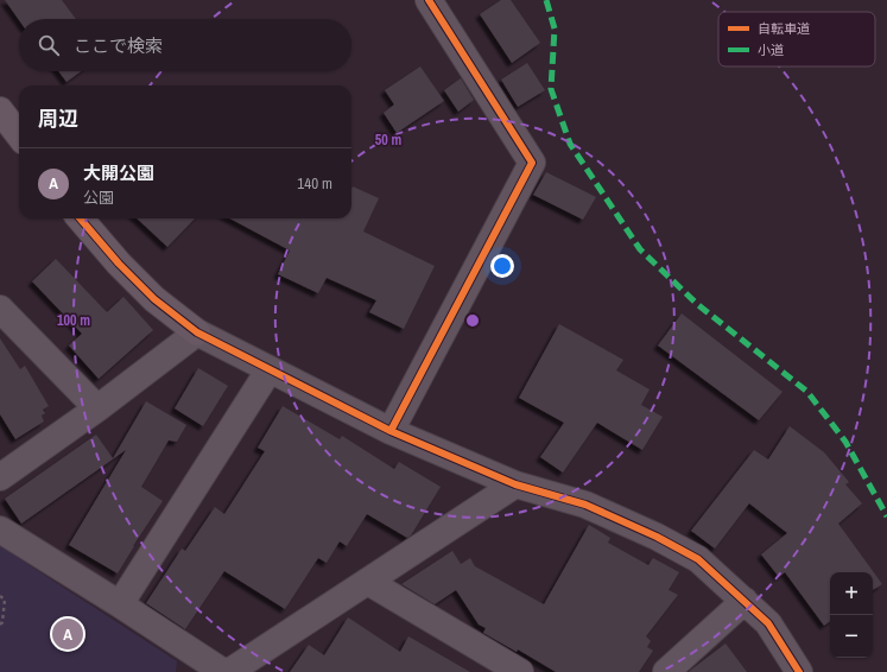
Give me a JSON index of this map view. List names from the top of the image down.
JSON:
{
  "legend": ["自転車道", "小道"],
  "page": {
    "search": "ここで検索",
    "heading": "周辺",
    "list": [
      {
        "mark": "A",
        "name": "大開公園",
        "note": "公園",
        "value": "140 m"
      }
    ],
    "map_buttons": ["+", "−"],
    "pins": "A"
  },
  "rings": ["50 m", "100 m"]
}
